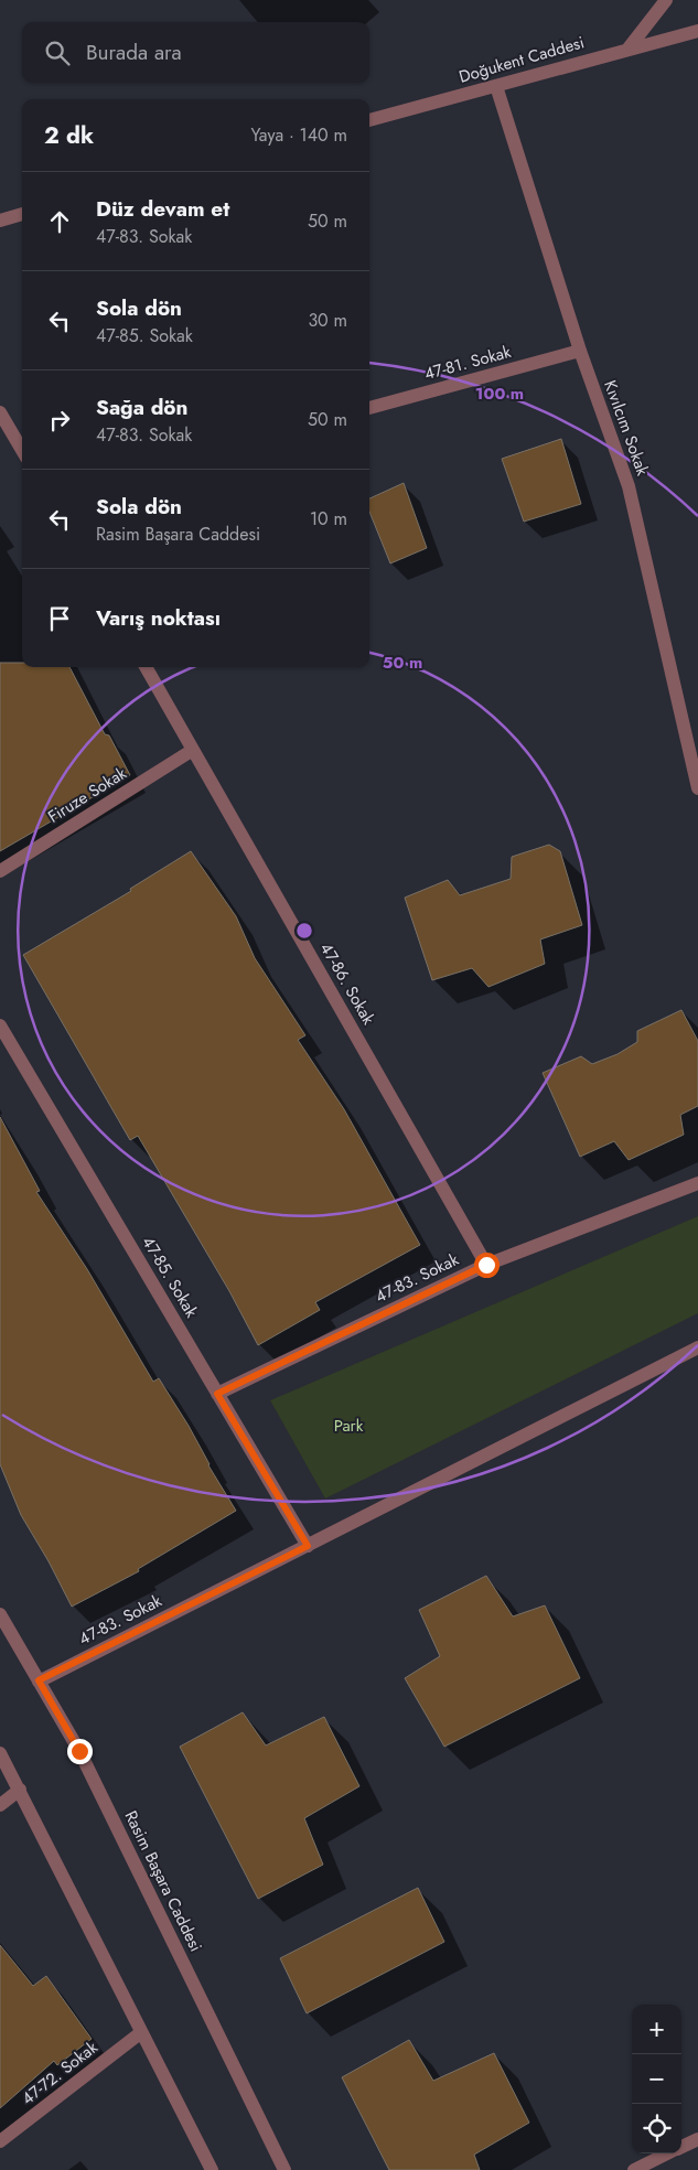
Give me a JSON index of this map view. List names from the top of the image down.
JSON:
{
  "streets": {
    "street": [
      "Doğukent Caddesi",
      "47-81. Sokak",
      "Kıvılcım Sokak",
      "Firuze Sokak",
      "47-86. Sokak",
      "47-85. Sokak",
      "47-83. Sokak",
      "Rasim Başara Caddesi",
      "47-72. Sokak"
    ]
  },
  "crossings": [
    ["Doğukent Caddesi", "Kıvılcım Sokak"],
    ["47-81. Sokak", "Kıvılcım Sokak"],
    ["Firuze Sokak", "47-86. Sokak"],
    ["47-86. Sokak", "47-83. Sokak"],
    ["47-85. Sokak", "47-83. Sokak"],
    ["47-83. Sokak", "Rasim Başara Caddesi"]
  ],
  "parks": ["Park"],
  "page": {
    "search": "Burada ara",
    "heading": ["2 dk", "Yaya · 140 m"],
    "list": [
      ["Düz devam et", "47-83. Sokak", "50 m"],
      ["Sola dön", "47-85. Sokak", "30 m"],
      ["Sağa dön", "47-83. Sokak", "50 m"],
      ["Sola dön", "Rasim Başara Caddesi", "10 m"],
      "Varış noktası"
    ],
    "map_buttons": ["+", "−"]
  },
  "rings": ["100 m", "50 m"]
}
